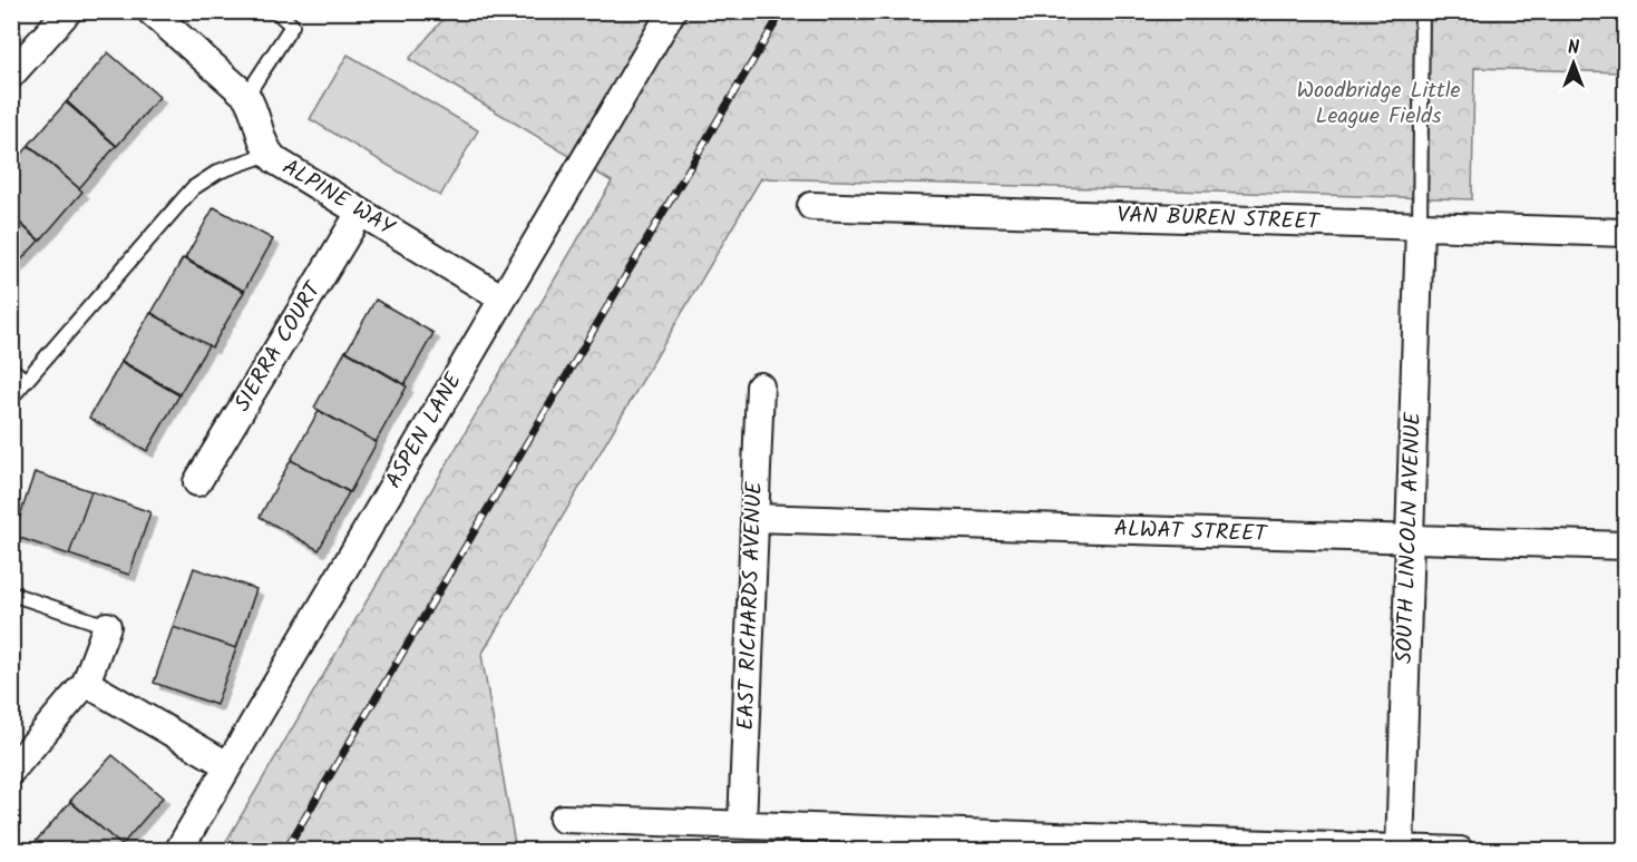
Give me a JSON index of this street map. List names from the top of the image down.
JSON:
{
  "streets": {
    "street": [
      "ALPINE WAY",
      "VAN BUREN STREET",
      "SIERRA COURT",
      "ASPEN LANE",
      "ALWAT STREET",
      "SOUTH LINCOLN AVENUE",
      "EAST RICHARDS AVENUE"
    ]
  },
  "crossings": [
    ["ALPINE WAY", "SIERRA COURT"],
    ["ALPINE WAY", "ASPEN LANE"],
    ["VAN BUREN STREET", "SOUTH LINCOLN AVENUE"],
    ["ALWAT STREET", "SOUTH LINCOLN AVENUE"],
    ["ALWAT STREET", "EAST RICHARDS AVENUE"]
  ],
  "parks": ["Woodbridge Little League Fields"],
  "north": "top"
}
